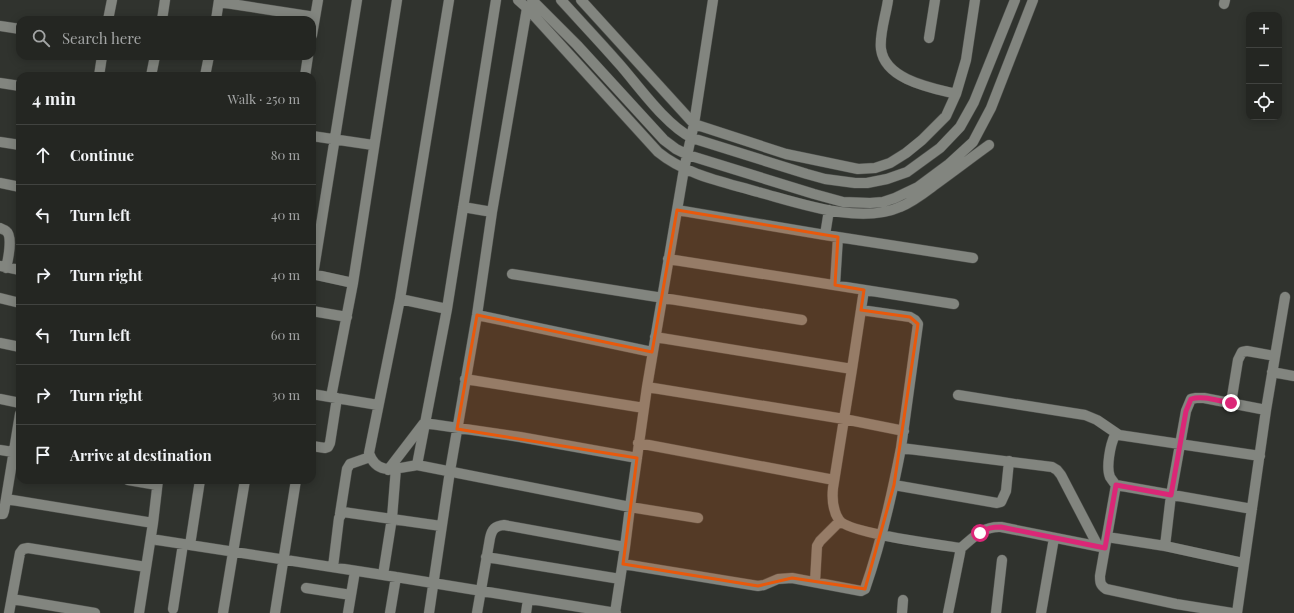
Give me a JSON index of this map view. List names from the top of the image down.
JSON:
{
  "page": {
    "map_buttons": ["+", "−"],
    "search": "Search here",
    "heading": ["4 min", "Walk · 250 m"],
    "list": [
      ["Continue", "80 m"],
      ["Turn left", "40 m"],
      ["Turn right", "40 m"],
      ["Turn left", "60 m"],
      ["Turn right", "30 m"],
      "Arrive at destination"
    ]
  }
}
